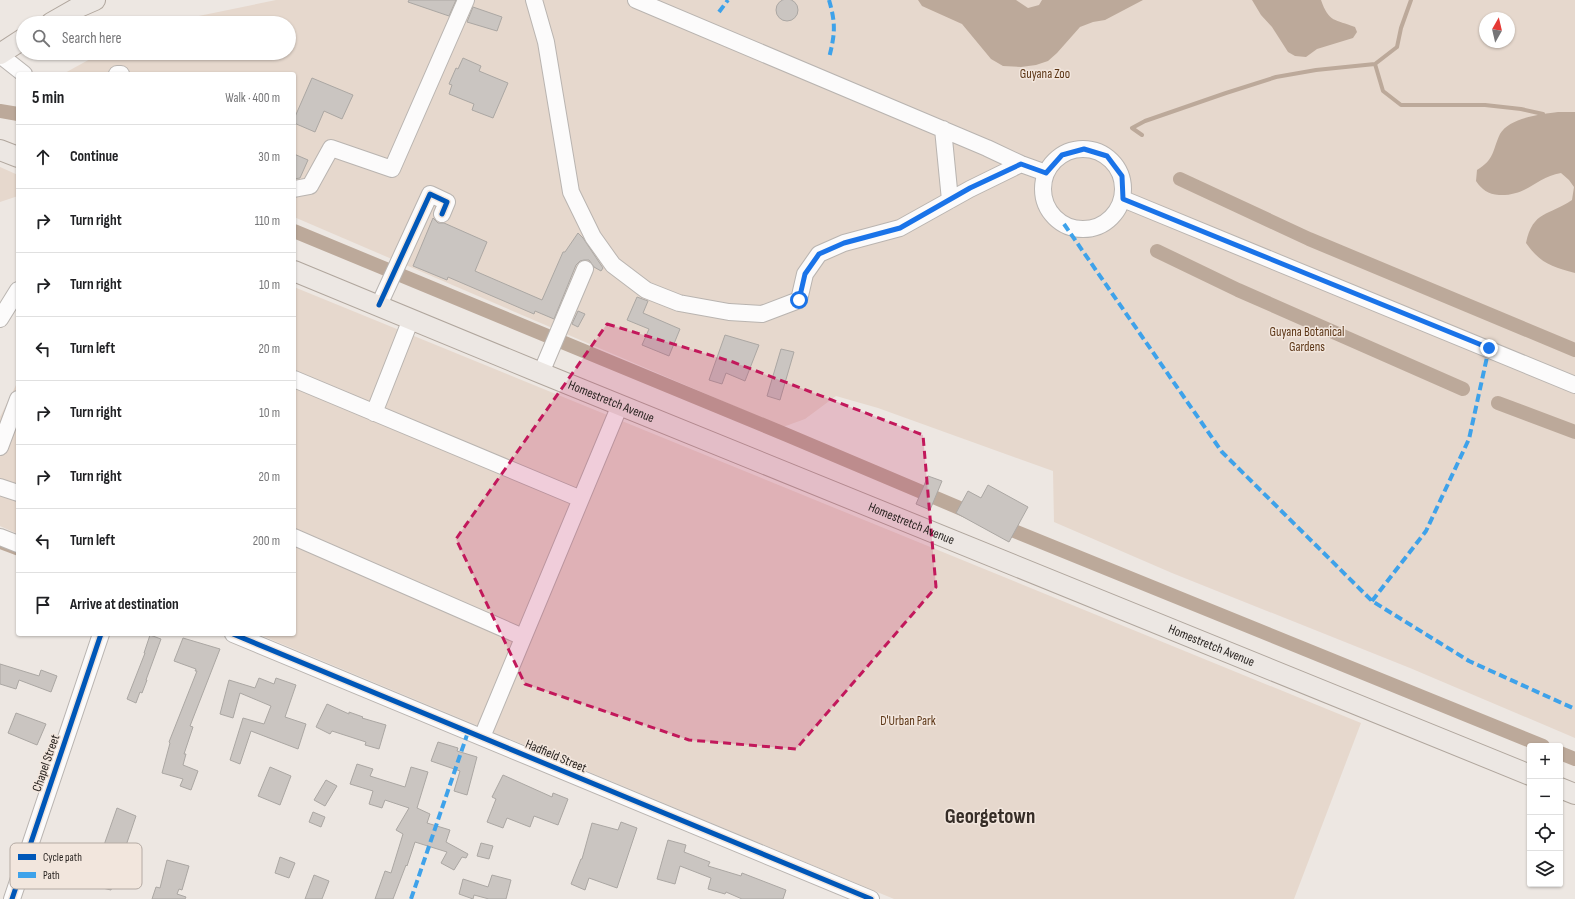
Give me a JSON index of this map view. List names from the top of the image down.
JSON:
{
  "streets": {
    "main road": ["Homestretch Avenue"],
    "street": ["Hadfield Street", "Chapel Street"]
  },
  "districts": ["Georgetown"],
  "parks": ["Guyana Zoo", "Guyana Botanical Gardens", "D'Urban Park"],
  "legend": ["Cycle path", "Path"],
  "north": "top",
  "page": {
    "search": "Search here",
    "heading": ["5 min", "Walk · 400 m"],
    "list": [
      ["Continue", "30 m"],
      ["Turn right", "110 m"],
      ["Turn right", "10 m"],
      ["Turn left", "20 m"],
      ["Turn right", "10 m"],
      ["Turn right", "20 m"],
      ["Turn left", "200 m"],
      "Arrive at destination"
    ],
    "map_buttons": ["+", "−"]
  }
}
